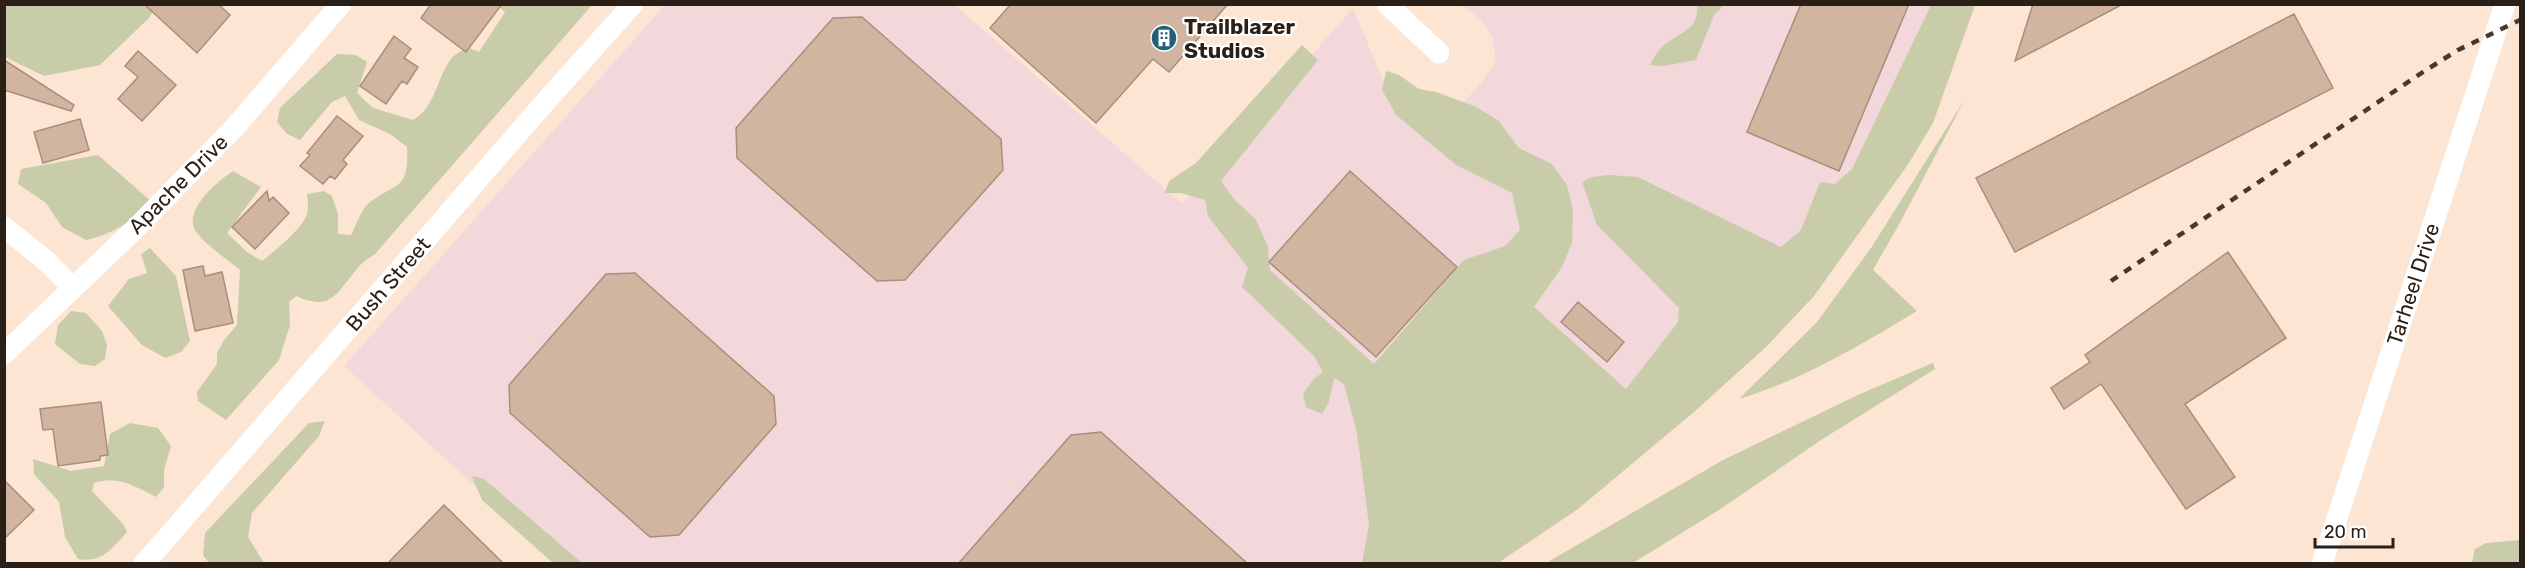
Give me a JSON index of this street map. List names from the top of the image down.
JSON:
{
  "streets": {
    "street": ["Apache Drive", "Bush Street", "Tarheel Drive"]
  },
  "places": {
    "building": ["Trailblazer Studios"]
  },
  "scale_bar": "20 m"
}
